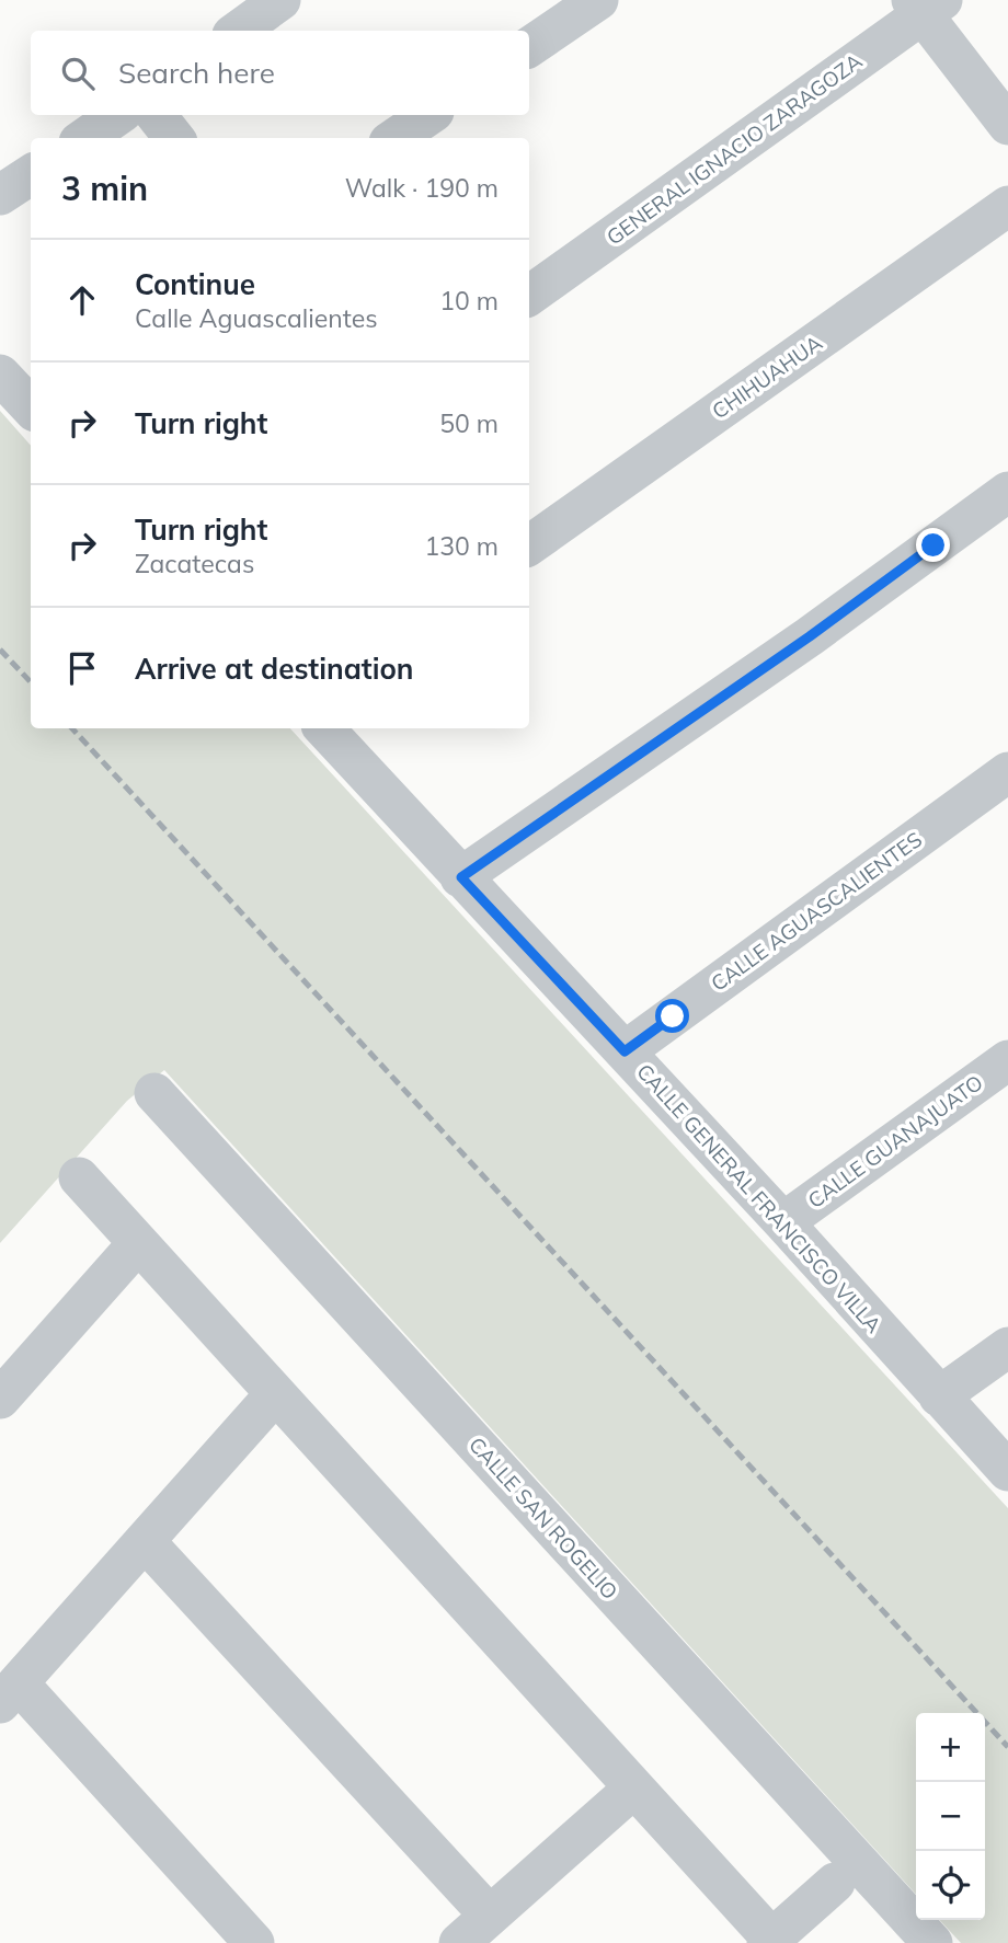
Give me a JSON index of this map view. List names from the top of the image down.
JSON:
{
  "streets": {
    "street": [
      "GENERAL IGNACIO ZARAGOZA",
      "CHIHUAHUA",
      "CALLE AGUASCALIENTES",
      "CALLE GUANAJUATO",
      "CALLE GENERAL FRANCISCO VILLA",
      "CALLE SAN ROGELIO"
    ]
  },
  "crossings": [
    ["CALLE AGUASCALIENTES", "CALLE GENERAL FRANCISCO VILLA"],
    ["CALLE GUANAJUATO", "CALLE GENERAL FRANCISCO VILLA"]
  ],
  "page": {
    "search": "Search here",
    "heading": ["3 min", "Walk · 190 m"],
    "list": [
      ["Continue", "Calle Aguascalientes", "10 m"],
      ["Turn right", "50 m"],
      ["Turn right", "Zacatecas", "130 m"],
      "Arrive at destination"
    ],
    "map_buttons": ["+", "−"]
  }
}
